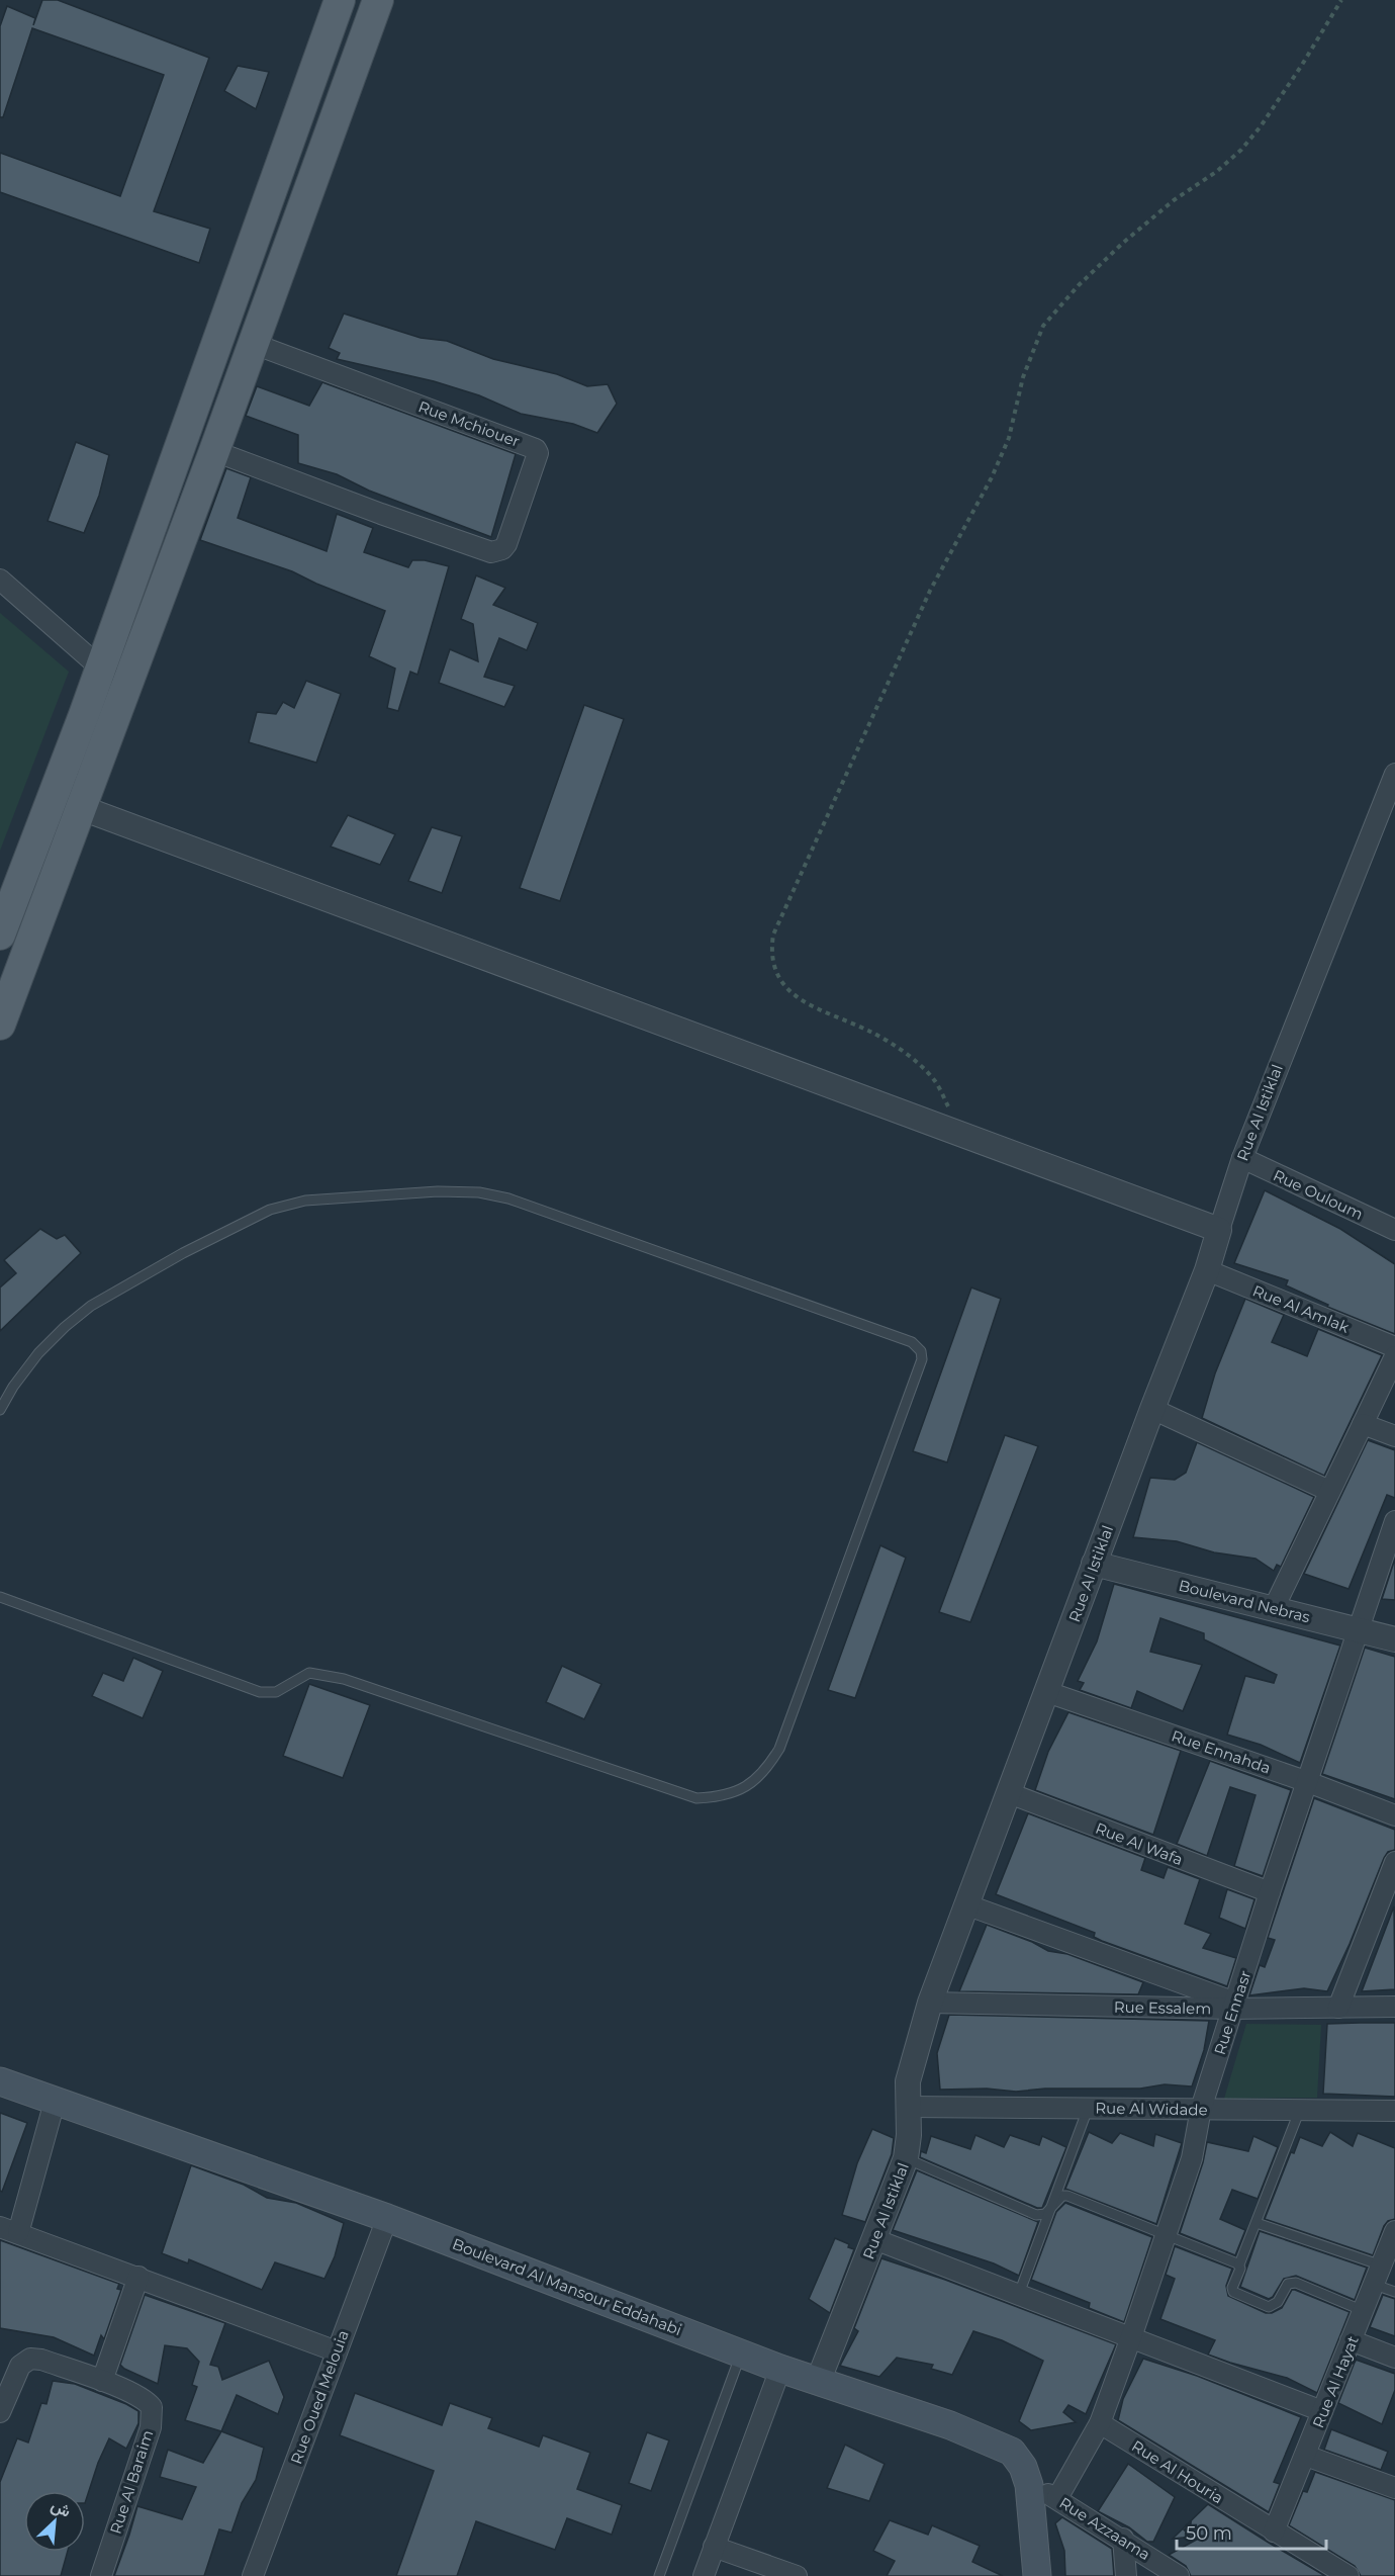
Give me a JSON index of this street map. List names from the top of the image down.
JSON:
{
  "streets": {
    "main road": ["Boulevard Al Mansour Eddahabi"],
    "street": [
      "Rue Mchiouer",
      "Rue Al Istiklal",
      "Rue Ouloum",
      "Rue Al Amlak",
      "Boulevard Nebras",
      "Rue Ennahda",
      "Rue Al Wafa",
      "Rue Essalem",
      "Rue Ennasr",
      "Rue Al Widade",
      "Rue Al Hayat",
      "Rue Oued Melouia",
      "Rue Al Houria",
      "Rue Al Baraim",
      "Rue Azzaama"
    ]
  },
  "crossings": [
    ["Rue Al Istiklal", "Rue Ouloum"],
    ["Rue Al Istiklal", "Rue Al Amlak"],
    ["Rue Al Istiklal", "Boulevard Nebras"],
    ["Rue Al Istiklal", "Rue Ennahda"],
    ["Rue Al Istiklal", "Rue Al Wafa"],
    ["Rue Al Istiklal", "Rue Essalem"],
    ["Rue Al Istiklal", "Rue Al Widade"],
    ["Rue Al Istiklal", "Boulevard Al Mansour Eddahabi"],
    ["Boulevard Nebras", "Rue Ennasr"],
    ["Rue Ennahda", "Rue Ennasr"],
    ["Rue Al Wafa", "Rue Ennasr"],
    ["Rue Essalem", "Rue Ennasr"],
    ["Rue Ennasr", "Rue Al Widade"],
    ["Rue Ennasr", "Rue Al Houria"],
    ["Rue Ennasr", "Rue Azzaama"],
    ["Boulevard Al Mansour Eddahabi", "Rue Oued Melouia"],
    ["Boulevard Al Mansour Eddahabi", "Rue Azzaama"],
    ["Rue Al Hayat", "Rue Al Houria"]
  ],
  "scale_bar": "50 m",
  "north": "top right"
}
